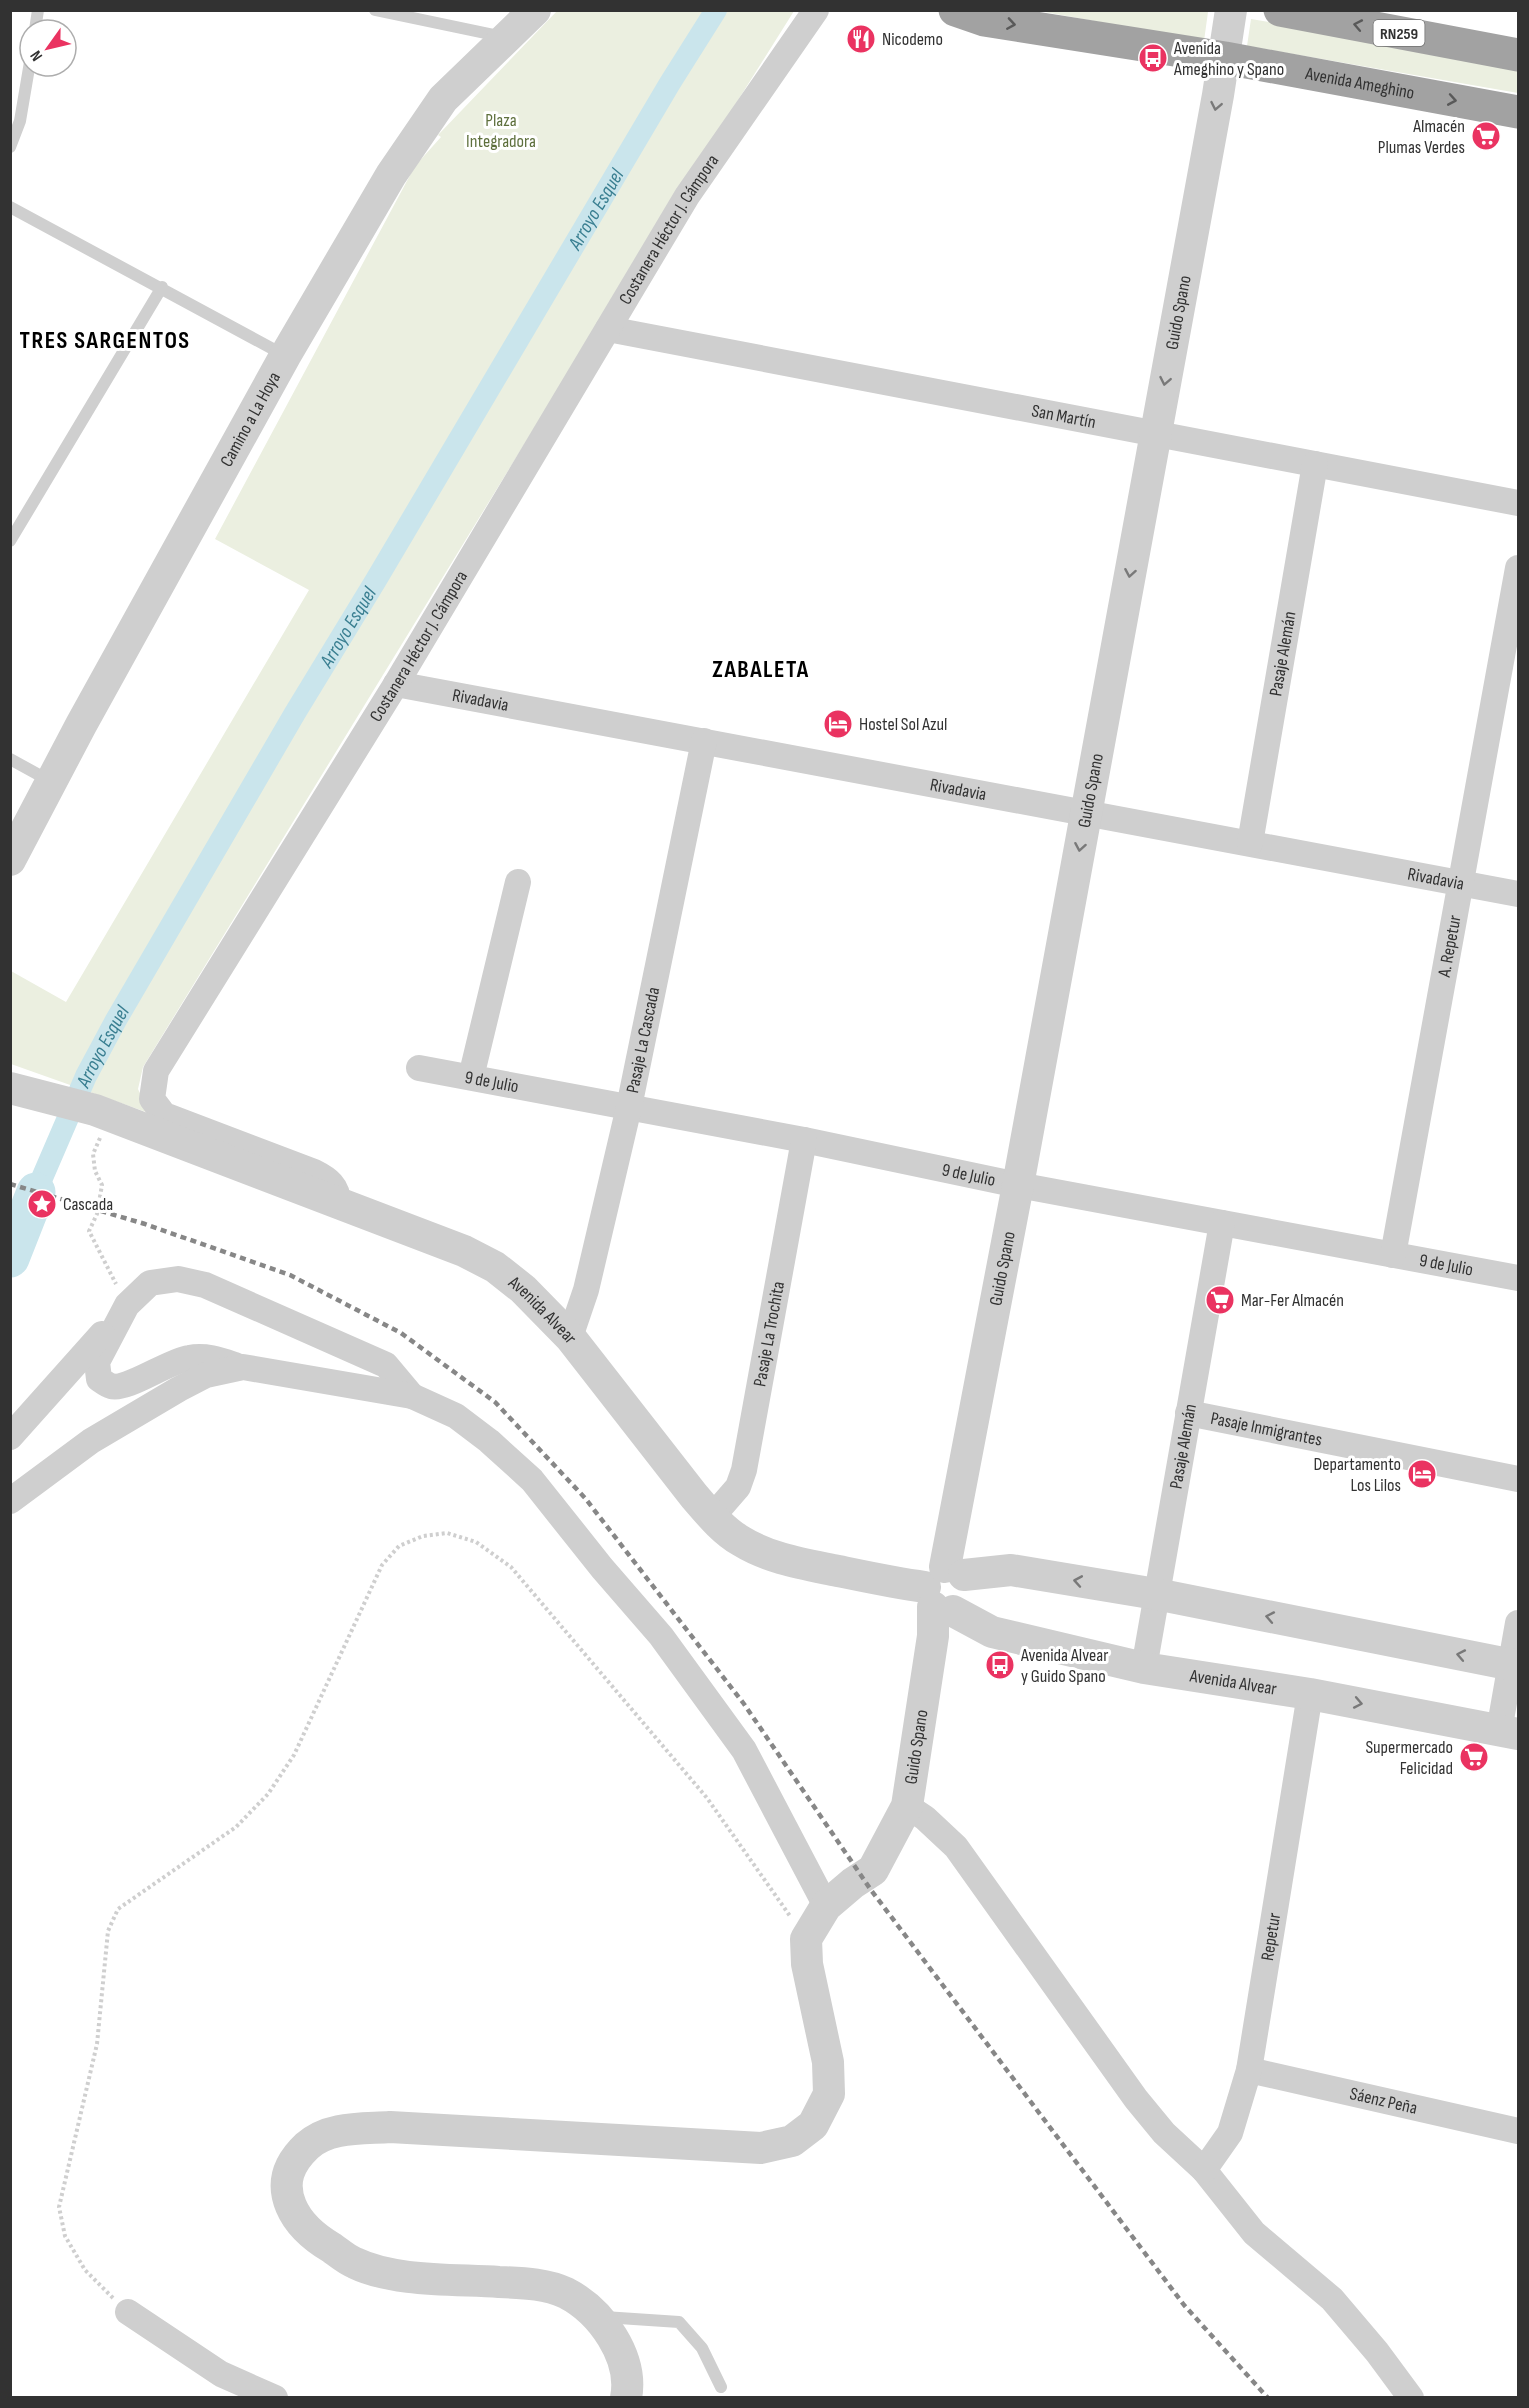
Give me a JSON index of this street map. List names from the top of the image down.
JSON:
{
  "streets": {
    "highway": ["RN259", "Avenida Ameghino"],
    "street": [
      "Costanera Héctor J. Cámpora",
      "Guido Spano",
      "San Martín",
      "Camino a La Hoya",
      "Pasaje Alemán",
      "Rivadavia",
      "A. Repetur",
      "Pasaje La Cascada",
      "9 de Julio",
      "Avenida Alvear",
      "Pasaje La Trochita",
      "Pasaje Inmigrantes",
      "Repetur",
      "Sáenz Peña"
    ]
  },
  "crossings": [
    ["Avenida Ameghino", "Guido Spano"],
    ["Costanera Héctor J. Cámpora", "San Martín"],
    ["Costanera Héctor J. Cámpora", "Rivadavia"],
    ["Costanera Héctor J. Cámpora", "Avenida Alvear"],
    ["Guido Spano", "San Martín"],
    ["Guido Spano", "Rivadavia"],
    ["Guido Spano", "9 de Julio"],
    ["Guido Spano", "Avenida Alvear"],
    ["San Martín", "Pasaje Alemán"],
    ["Pasaje Alemán", "Rivadavia"],
    ["Pasaje Alemán", "9 de Julio"],
    ["Pasaje Alemán", "Avenida Alvear"],
    ["Pasaje Alemán", "Pasaje Inmigrantes"],
    ["Rivadavia", "A. Repetur"],
    ["Rivadavia", "Pasaje La Cascada"],
    ["A. Repetur", "9 de Julio"],
    ["Pasaje La Cascada", "9 de Julio"],
    ["Pasaje La Cascada", "Avenida Alvear"],
    ["9 de Julio", "Pasaje La Trochita"],
    ["Avenida Alvear", "Pasaje La Trochita"],
    ["Avenida Alvear", "Repetur"],
    ["Repetur", "Sáenz Peña"]
  ],
  "one_way": ["Guido Spano"],
  "districts": ["TRES SARGENTOS", "ZABALETA"],
  "water": ["Arroyo Esquel"],
  "parks": ["Plaza Integradora"],
  "places": {
    "restaurant": ["Nicodemo"],
    "bus stop": ["Avenida Ameghino y Spano", "Avenida Alvear y Guido Spano"],
    "supermarket": ["Almacén Plumas Verdes", "Mar-Fer Almacén", "Supermercado Felicidad"],
    "hotel": ["Hostel Sol Azul", "Departamento Los Lilos"],
    "place": ["Cascada"]
  },
  "north": "bottom left"
}
